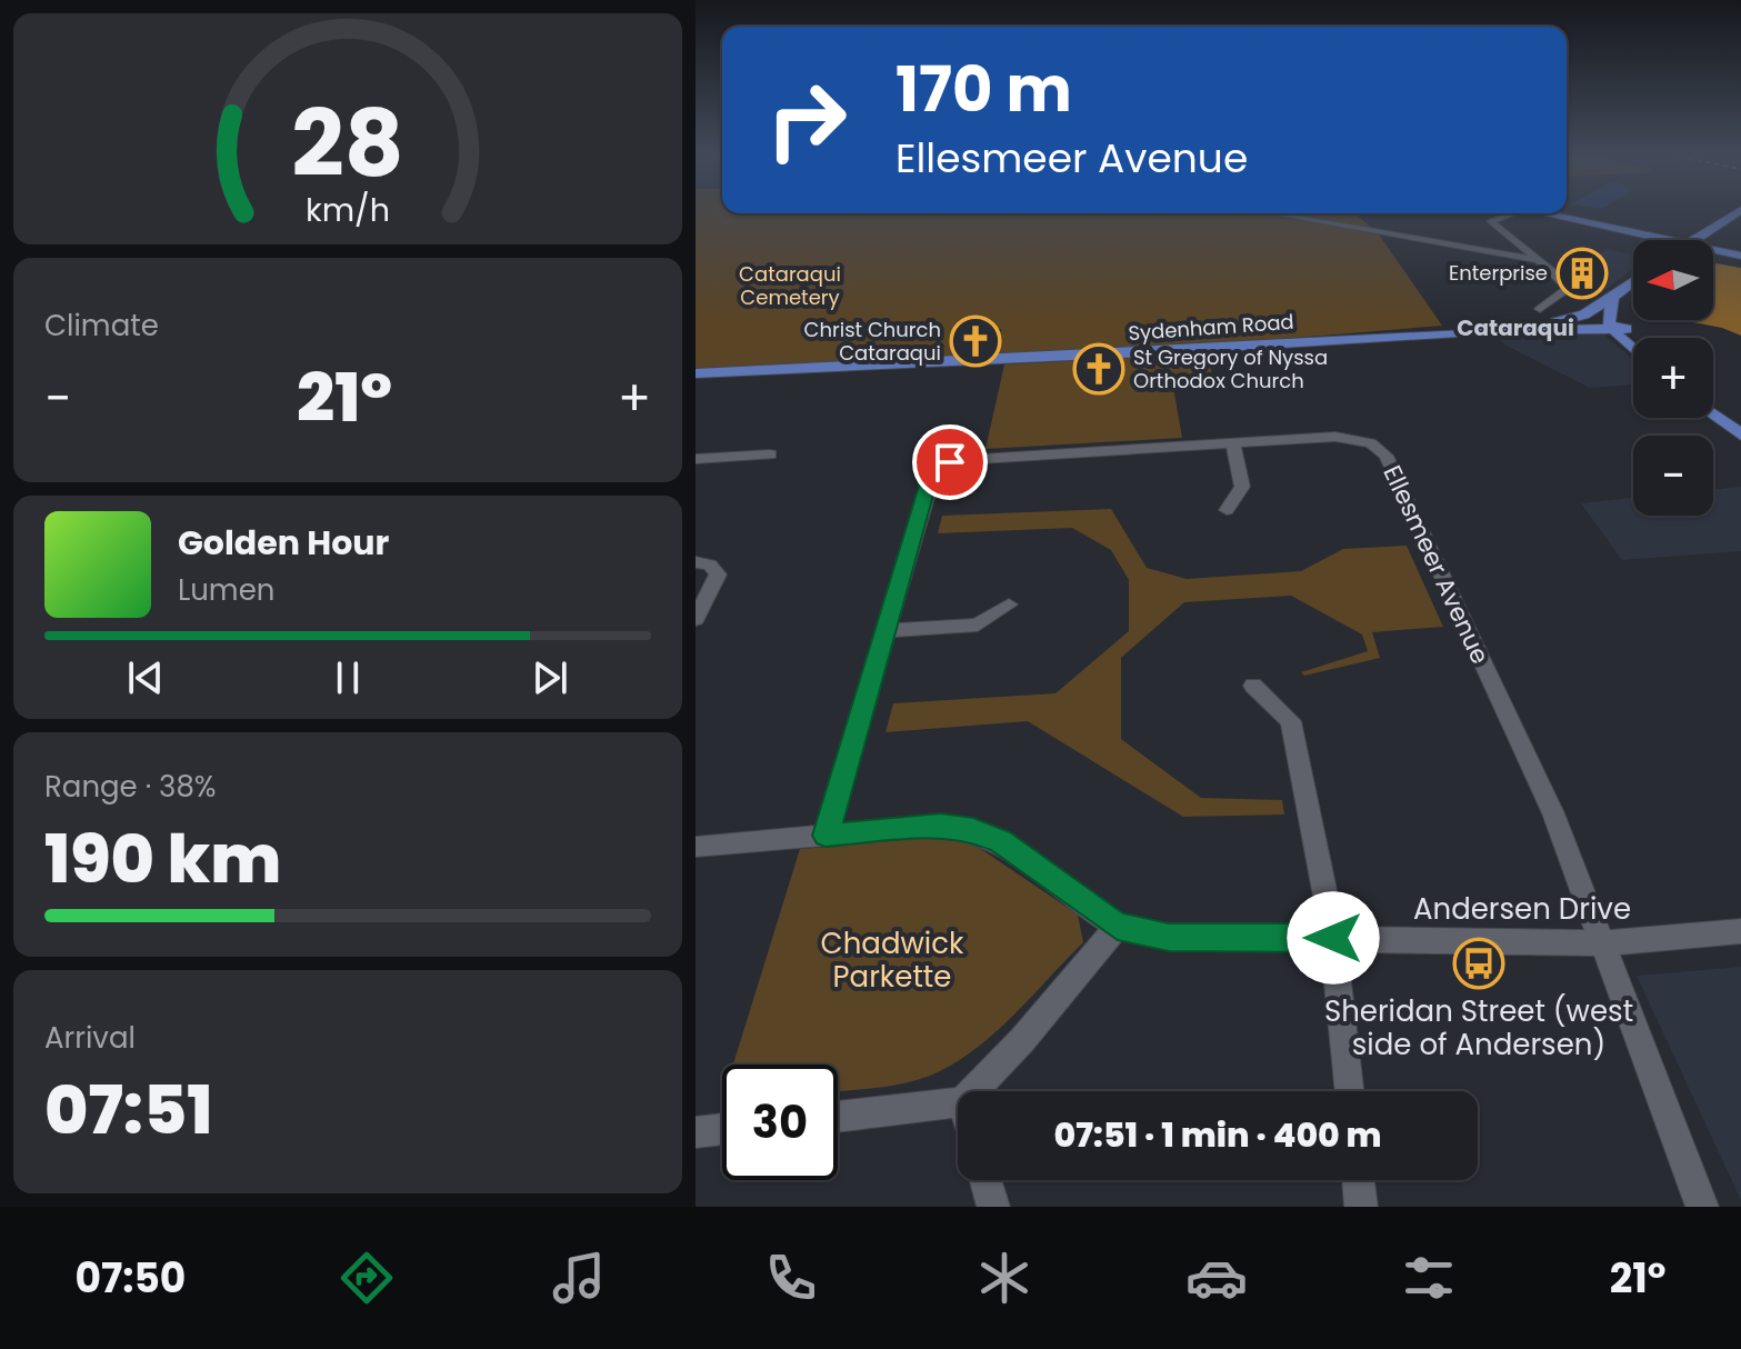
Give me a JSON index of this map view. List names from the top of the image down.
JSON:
{
  "streets": {
    "main road": ["Sydenham Road"],
    "street": ["Ellesmeer Avenue", "Andersen Drive"]
  },
  "crossings": [
    ["Ellesmeer Avenue", "Andersen Drive"]
  ],
  "districts": ["Cataraqui"],
  "parks": ["Cataraqui Cemetery", "Chadwick Parkette"],
  "places": {
    "building": ["Enterprise"],
    "church": ["Christ Church Cataraqui", "St Gregory of Nyssa Orthodox Church"],
    "bus stop": ["Sheridan Street (west side of Andersen)"]
  },
  "north": "left",
  "page": {
    "turn": ["170 m", "Ellesmeer Avenue"],
    "map_buttons": ["+", "−"],
    "tile": [
      "Climate",
      ["Range · 38%", "190 km"],
      ["Arrival", "07:51"]
    ],
    "heat": ["−", "21°", "+"],
    "song": ["Golden Hour", "Lumen"],
    "limit": "30",
    "trip": "07:51 · 1 min · 400 m",
    "tabs": ["07:50", "21°"],
    "gauge": ["28", "km/h"]
  }
}
